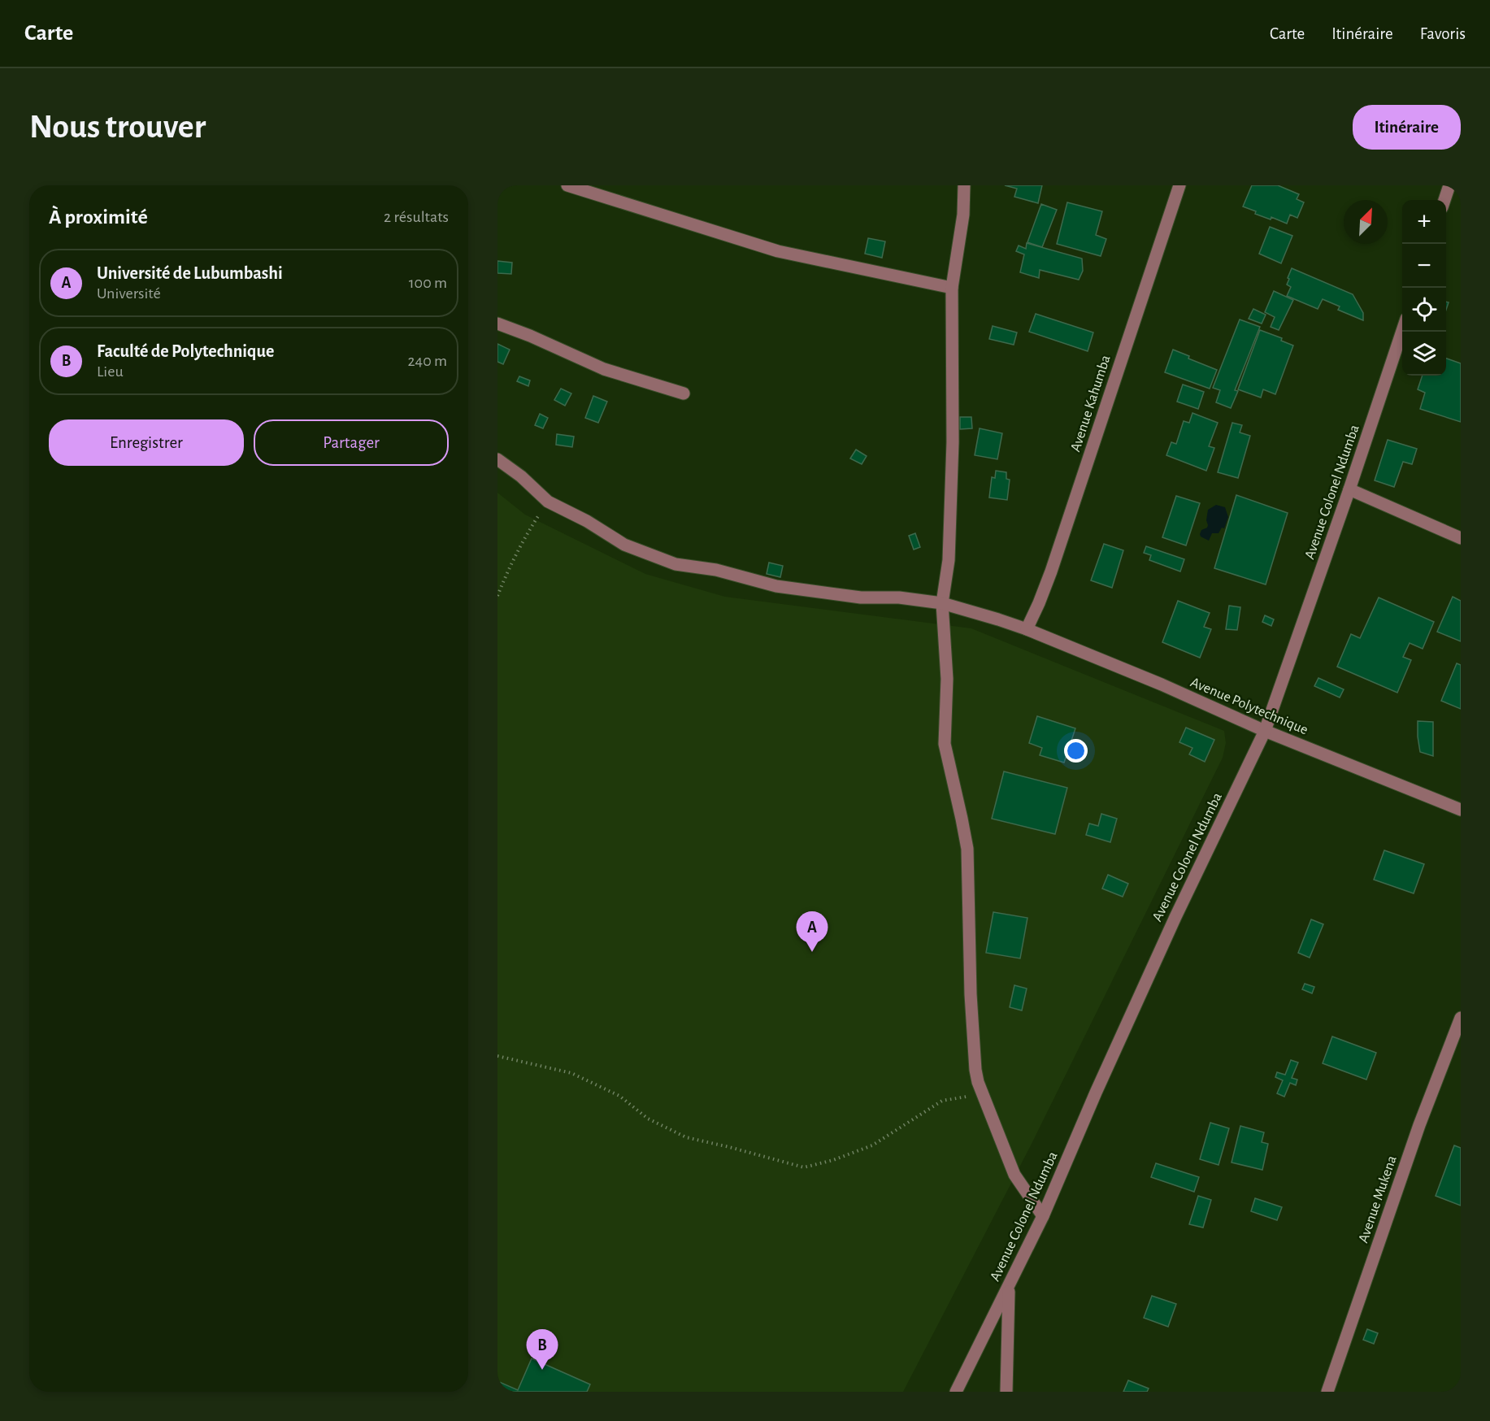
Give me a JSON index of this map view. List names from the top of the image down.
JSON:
{
  "streets": {
    "street": [
      "Avenue Kahumba",
      "Avenue Colonel Ndumba",
      "Avenue Polytechnique",
      "Avenue Mukena"
    ]
  },
  "crossings": [
    ["Avenue Kahumba", "Avenue Polytechnique"],
    ["Avenue Colonel Ndumba", "Avenue Polytechnique"]
  ],
  "north": "top right",
  "page": {
    "header": "Carte",
    "nav": ["Carte", "Itinéraire", "Favoris"],
    "buttons": [
      "Itinéraire",
      ["Enregistrer", "Partager"]
    ],
    "title": "Nous trouver",
    "heading": ["À proximité", "2 résultats"],
    "map_buttons": ["+", "−"],
    "list": [
      {
        "mark": "A",
        "name": "Université de Lubumbashi",
        "note": "Université",
        "value": "100 m"
      },
      {
        "mark": "B",
        "name": "Faculté de Polytechnique",
        "note": "Lieu",
        "value": "240 m"
      }
    ],
    "pins": ["A", "B"]
  }
}
